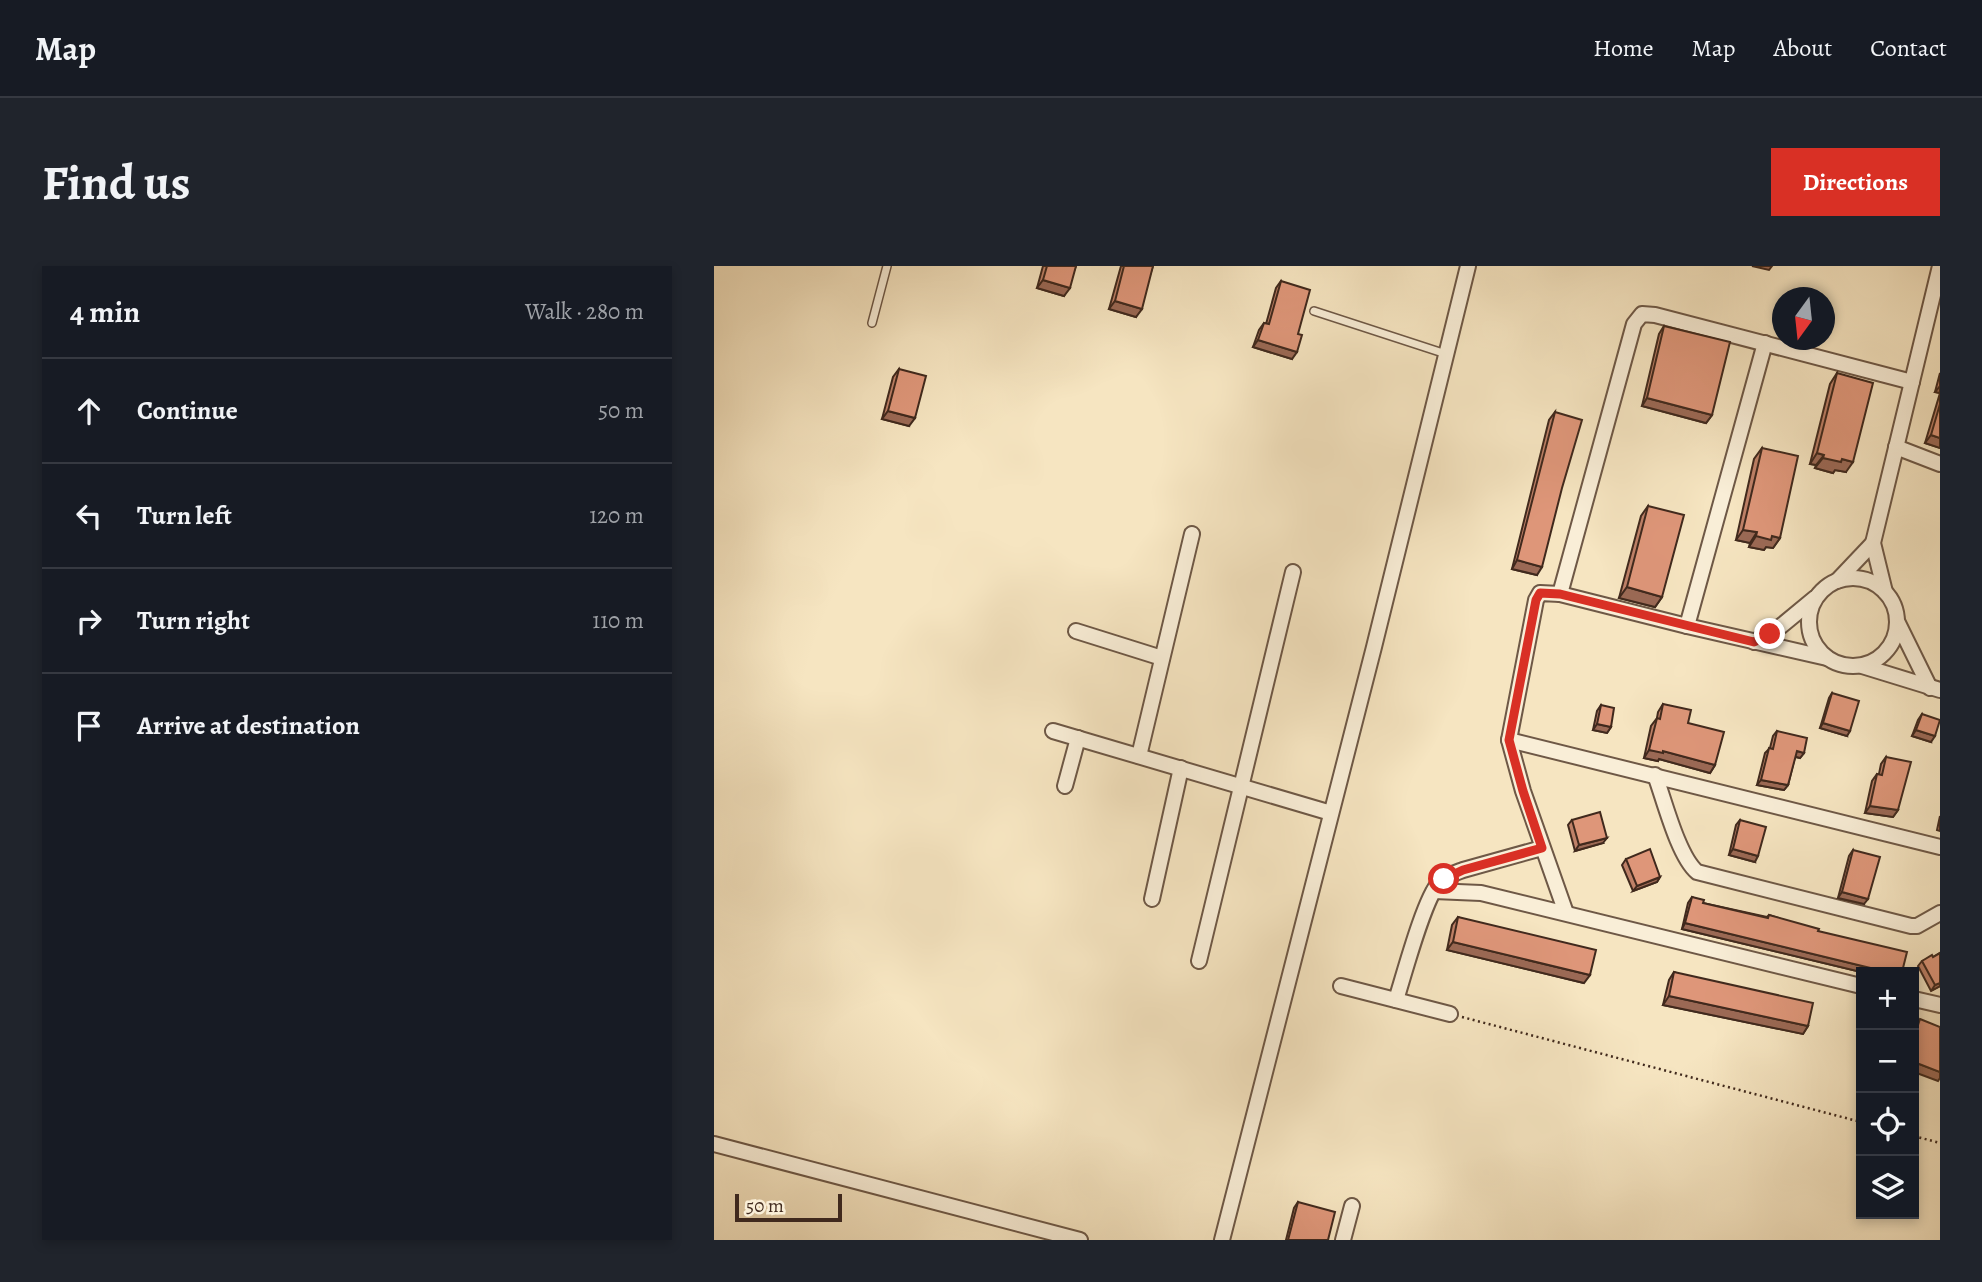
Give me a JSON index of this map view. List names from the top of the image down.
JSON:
{
  "scale_bar": "50 m",
  "north": "bottom",
  "page": {
    "header": "Map",
    "nav": [
      "Home",
      "Map",
      "About",
      "Contact"
    ],
    "buttons": "Directions",
    "title": "Find us",
    "heading": ["4 min", "Walk · 280 m"],
    "list": [
      ["Continue", "50 m"],
      ["Turn left", "120 m"],
      ["Turn right", "110 m"],
      "Arrive at destination"
    ],
    "map_buttons": ["+", "−"],
    "scale": "50 m"
  }
}
